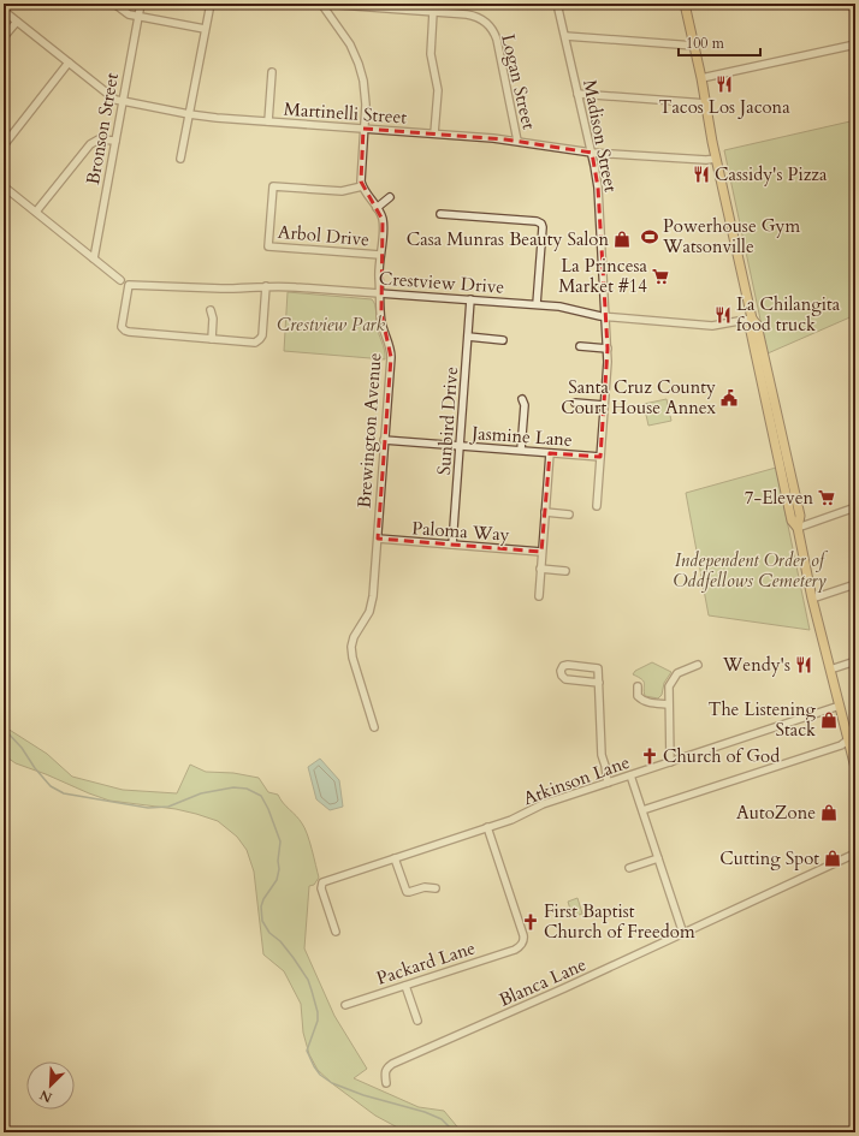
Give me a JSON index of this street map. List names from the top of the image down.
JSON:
{
  "streets": {
    "street": [
      "Logan Street",
      "Martinelli Street",
      "Bronson Street",
      "Madison Street",
      "Arbol Drive",
      "Crestview Drive",
      "Sunbird Drive",
      "Brewington Avenue",
      "Jasmine Lane",
      "Paloma Way",
      "Atkinson Lane",
      "Packard Lane",
      "Blanca Lane"
    ]
  },
  "crossings": [
    ["Logan Street", "Martinelli Street"],
    ["Martinelli Street", "Bronson Street"],
    ["Martinelli Street", "Madison Street"],
    ["Madison Street", "Crestview Drive"],
    ["Madison Street", "Jasmine Lane"],
    ["Arbol Drive", "Brewington Avenue"],
    ["Crestview Drive", "Sunbird Drive"],
    ["Crestview Drive", "Brewington Avenue"],
    ["Sunbird Drive", "Jasmine Lane"],
    ["Sunbird Drive", "Paloma Way"],
    ["Brewington Avenue", "Jasmine Lane"],
    ["Brewington Avenue", "Paloma Way"],
    ["Atkinson Lane", "Packard Lane"]
  ],
  "parks": ["Crestview Park", "Independent Order of Oddfellows Cemetery"],
  "places": {
    "restaurant": [
      "Tacos Los Jacona",
      "Cassidy's Pizza",
      "La Chilangita food truck",
      "Wendy's"
    ],
    "sports": ["Powerhouse Gym Watsonville"],
    "shop": [
      "Casa Munras Beauty Salon",
      "The Listening Stack",
      "AutoZone",
      "Cutting Spot"
    ],
    "supermarket": ["La Princesa Market #14", "7-Eleven"],
    "public building": ["Santa Cruz County Court House Annex"],
    "church": ["Church of God", "First Baptist Church of Freedom"]
  },
  "scale_bar": "100 m",
  "north": "bottom left"
}
